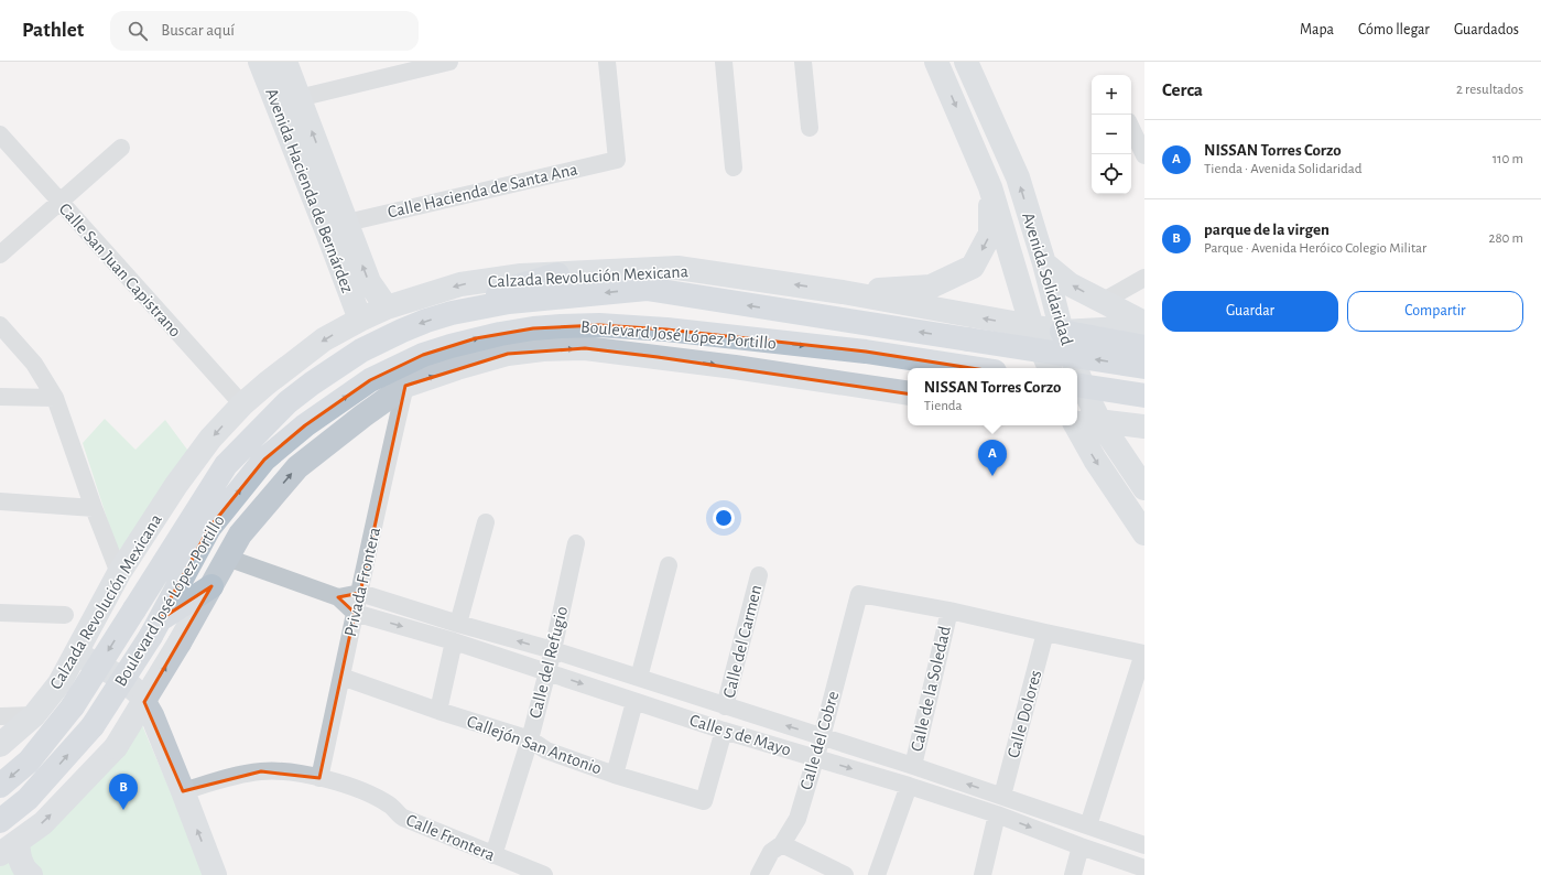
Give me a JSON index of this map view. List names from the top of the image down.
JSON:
{
  "streets": {
    "main road": ["Boulevard José López Portillo"],
    "street": [
      "Avenida Hacienda de Bernárdez",
      "Calle Hacienda de Santa Ana",
      "Calle San Juan Capistrano",
      "Calzada Revolución Mexicana",
      "Avenida Solidaridad",
      "Privada Frontera",
      "Calle del Carmen",
      "Calle del Refugio",
      "Calle de la Soledad",
      "Calle Dolores",
      "Calle 5 de Mayo",
      "Calle del Cobre",
      "Callejón San Antonio",
      "Calle Frontera"
    ]
  },
  "crossings": [
    ["Avenida Hacienda de Bernárdez", "Calle Hacienda de Santa Ana"],
    ["Avenida Hacienda de Bernárdez", "Calzada Revolución Mexicana"],
    ["Calle San Juan Capistrano", "Calzada Revolución Mexicana"],
    ["Calzada Revolución Mexicana", "Avenida Solidaridad"],
    ["Privada Frontera", "Calle 5 de Mayo"],
    ["Privada Frontera", "Callejón San Antonio"],
    ["Privada Frontera", "Calle Frontera"],
    ["Calle del Carmen", "Calle 5 de Mayo"],
    ["Calle del Refugio", "Calle 5 de Mayo"],
    ["Calle del Refugio", "Callejón San Antonio"],
    ["Calle del Refugio", "Calle Frontera"],
    ["Calle de la Soledad", "Calle 5 de Mayo"],
    ["Calle de la Soledad", "Calle del Cobre"],
    ["Calle Dolores", "Calle 5 de Mayo"],
    ["Calle 5 de Mayo", "Calle del Cobre"],
    ["Calle 5 de Mayo", "Callejón San Antonio"]
  ],
  "page": {
    "header": "Pathlet",
    "search": "Buscar aquí",
    "nav": ["Mapa", "Cómo llegar", "Guardados"],
    "heading": ["Cerca", "2 resultados"],
    "map_buttons": ["+", "−"],
    "list": [
      {
        "mark": "A",
        "name": "NISSAN Torres Corzo",
        "note": "Tienda · Avenida Solidaridad",
        "value": "110 m"
      },
      {
        "mark": "B",
        "name": "parque de la virgen",
        "note": "Parque · Avenida Heróico Colegio Militar",
        "value": "280 m"
      }
    ],
    "buttons": ["Guardar", "Compartir"],
    "popup": ["NISSAN Torres Corzo", "Tienda"],
    "pins": ["A", "B"]
  }
}
